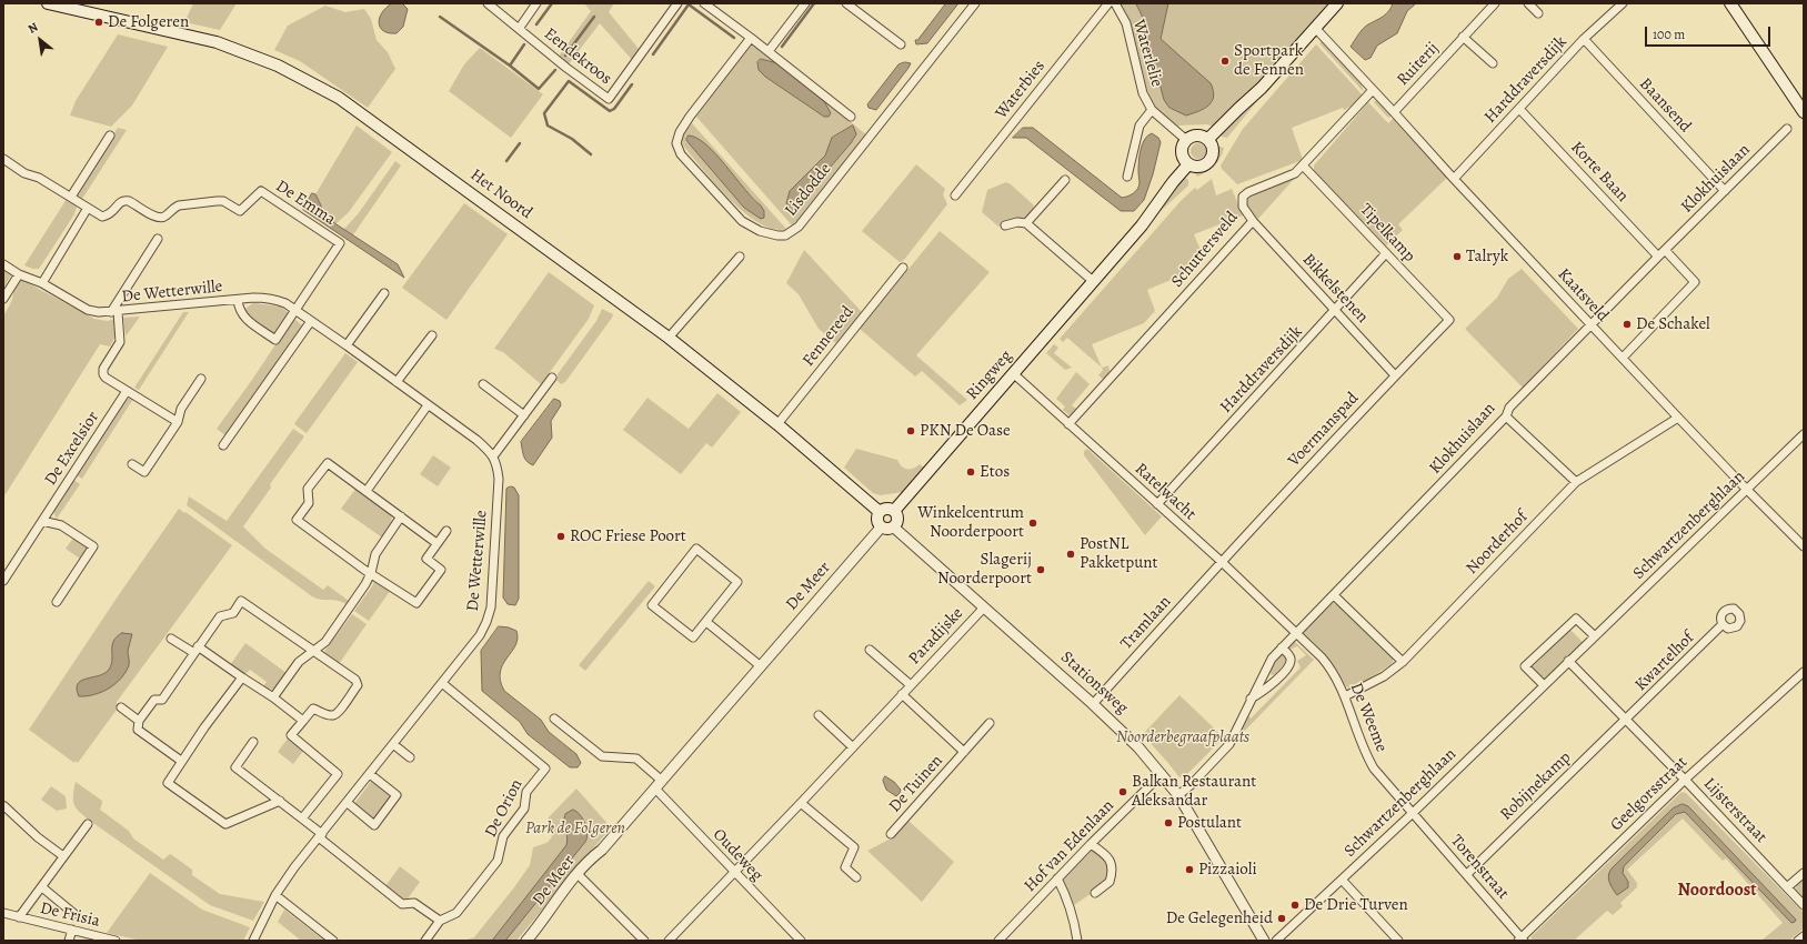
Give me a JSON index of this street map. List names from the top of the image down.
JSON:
{
  "streets": {
    "main road": ["Het Noord", "Ringweg"],
    "street": [
      "Waterlelie",
      "Eendekroos",
      "Ruiterij",
      "Harddraversdijk",
      "Waterbies",
      "Baansend",
      "Korte Baan",
      "Klokhuislaan",
      "Lisdodde",
      "De Emma",
      "Tipelkamp",
      "Schuttersveld",
      "Bikkelstenen",
      "De Wetterwille",
      "Kaatsveld",
      "Fennereed",
      "Voermanspad",
      "De Excelsior",
      "Ratelwacht",
      "Schwartzenberghlaan",
      "Noorderhof",
      "De Meer",
      "Tramlaan",
      "Paradijske",
      "Kwartelhof",
      "Stationsweg",
      "De Weeme",
      "De Tuinen",
      "Robijnekamp",
      "Geelgorsstraat",
      "De Orion",
      "Lijsterstraat",
      "Hof van Edenlaan",
      "Oudeweg",
      "Torenstraat",
      "De Frisia"
    ]
  },
  "crossings": [
    ["Waterlelie", "Ringweg"],
    ["Harddraversdijk", "Baansend"],
    ["Harddraversdijk", "Korte Baan"],
    ["Harddraversdijk", "Tipelkamp"],
    ["Harddraversdijk", "Bikkelstenen"],
    ["Harddraversdijk", "Kaatsveld"],
    ["Harddraversdijk", "Ratelwacht"],
    ["Baansend", "Klokhuislaan"],
    ["Korte Baan", "Klokhuislaan"],
    ["Klokhuislaan", "Kaatsveld"],
    ["Klokhuislaan", "Ratelwacht"],
    ["Klokhuislaan", "Stationsweg"],
    ["Klokhuislaan", "De Weeme"],
    ["Het Noord", "Fennereed"],
    ["De Emma", "De Wetterwille"],
    ["Tipelkamp", "Schuttersveld"],
    ["Tipelkamp", "Voermanspad"],
    ["Schuttersveld", "Bikkelstenen"],
    ["Schuttersveld", "Ratelwacht"],
    ["Bikkelstenen", "Voermanspad"],
    ["De Wetterwille", "De Orion"],
    ["Kaatsveld", "Schwartzenberghlaan"],
    ["Kaatsveld", "Noorderhof"],
    ["Ringweg", "Ratelwacht"],
    ["Ringweg", "De Meer"],
    ["Ringweg", "Stationsweg"],
    ["Voermanspad", "Ratelwacht"],
    ["Voermanspad", "Tramlaan"],
    ["Ratelwacht", "Tramlaan"],
    ["Ratelwacht", "De Weeme"],
    ["Schwartzenberghlaan", "De Weeme"],
    ["Schwartzenberghlaan", "Lijsterstraat"],
    ["Schwartzenberghlaan", "Torenstraat"],
    ["Noorderhof", "De Weeme"],
    ["De Meer", "Stationsweg"],
    ["De Meer", "Oudeweg"],
    ["Tramlaan", "Stationsweg"],
    ["Paradijske", "Stationsweg"],
    ["Paradijske", "De Tuinen"],
    ["Paradijske", "Oudeweg"],
    ["Kwartelhof", "Robijnekamp"],
    ["Kwartelhof", "Lijsterstraat"],
    ["Stationsweg", "Hof van Edenlaan"],
    ["De Weeme", "Torenstraat"],
    ["Robijnekamp", "Lijsterstraat"],
    ["Robijnekamp", "Torenstraat"],
    ["Geelgorsstraat", "Lijsterstraat"],
    ["Geelgorsstraat", "Torenstraat"]
  ],
  "districts": ["Noordoost"],
  "parks": ["Noorderbegraafplaats", "Park de Folgeren"],
  "places": [
    "De Folgeren",
    "Sportpark de Fennen",
    "Talryk",
    "De Schakel",
    "PKN De Oase",
    "Etos",
    "Winkelcentrum Noorderpoort",
    "ROC Friese Poort",
    "PostNL Pakketpunt",
    "Slagerij Noorderpoort",
    "Balkan Restaurant Aleksandar",
    "Postulant",
    "Pizzaioli",
    "De Drie Turven",
    "De Gelegenheid"
  ],
  "scale_bar": "100 m",
  "north": "top left"
}
